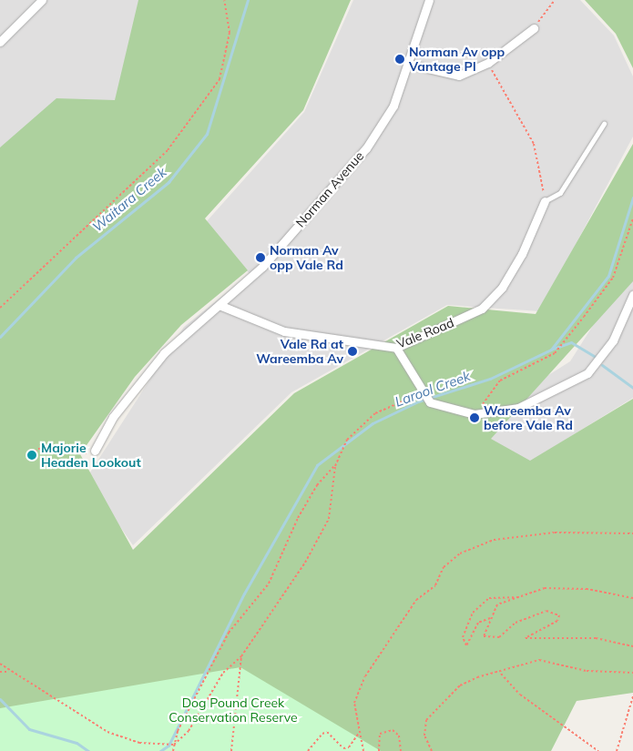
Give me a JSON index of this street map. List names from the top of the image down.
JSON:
{
  "streets": {
    "street": ["Norman Avenue", "Vale Road"]
  },
  "crossings": [
    ["Norman Avenue", "Vale Road"]
  ],
  "water": ["Waitara Creek", "Larool Creek"],
  "parks": ["Dog Pound Creek Conservation Reserve"],
  "places": [
    "Norman Av opp Vantage Pl",
    "Norman Av opp Vale Rd",
    "Vale Rd at Wareemba Av",
    "Wareemba Av before Vale Rd",
    "Majorie Headen Lookout"
  ]
}
